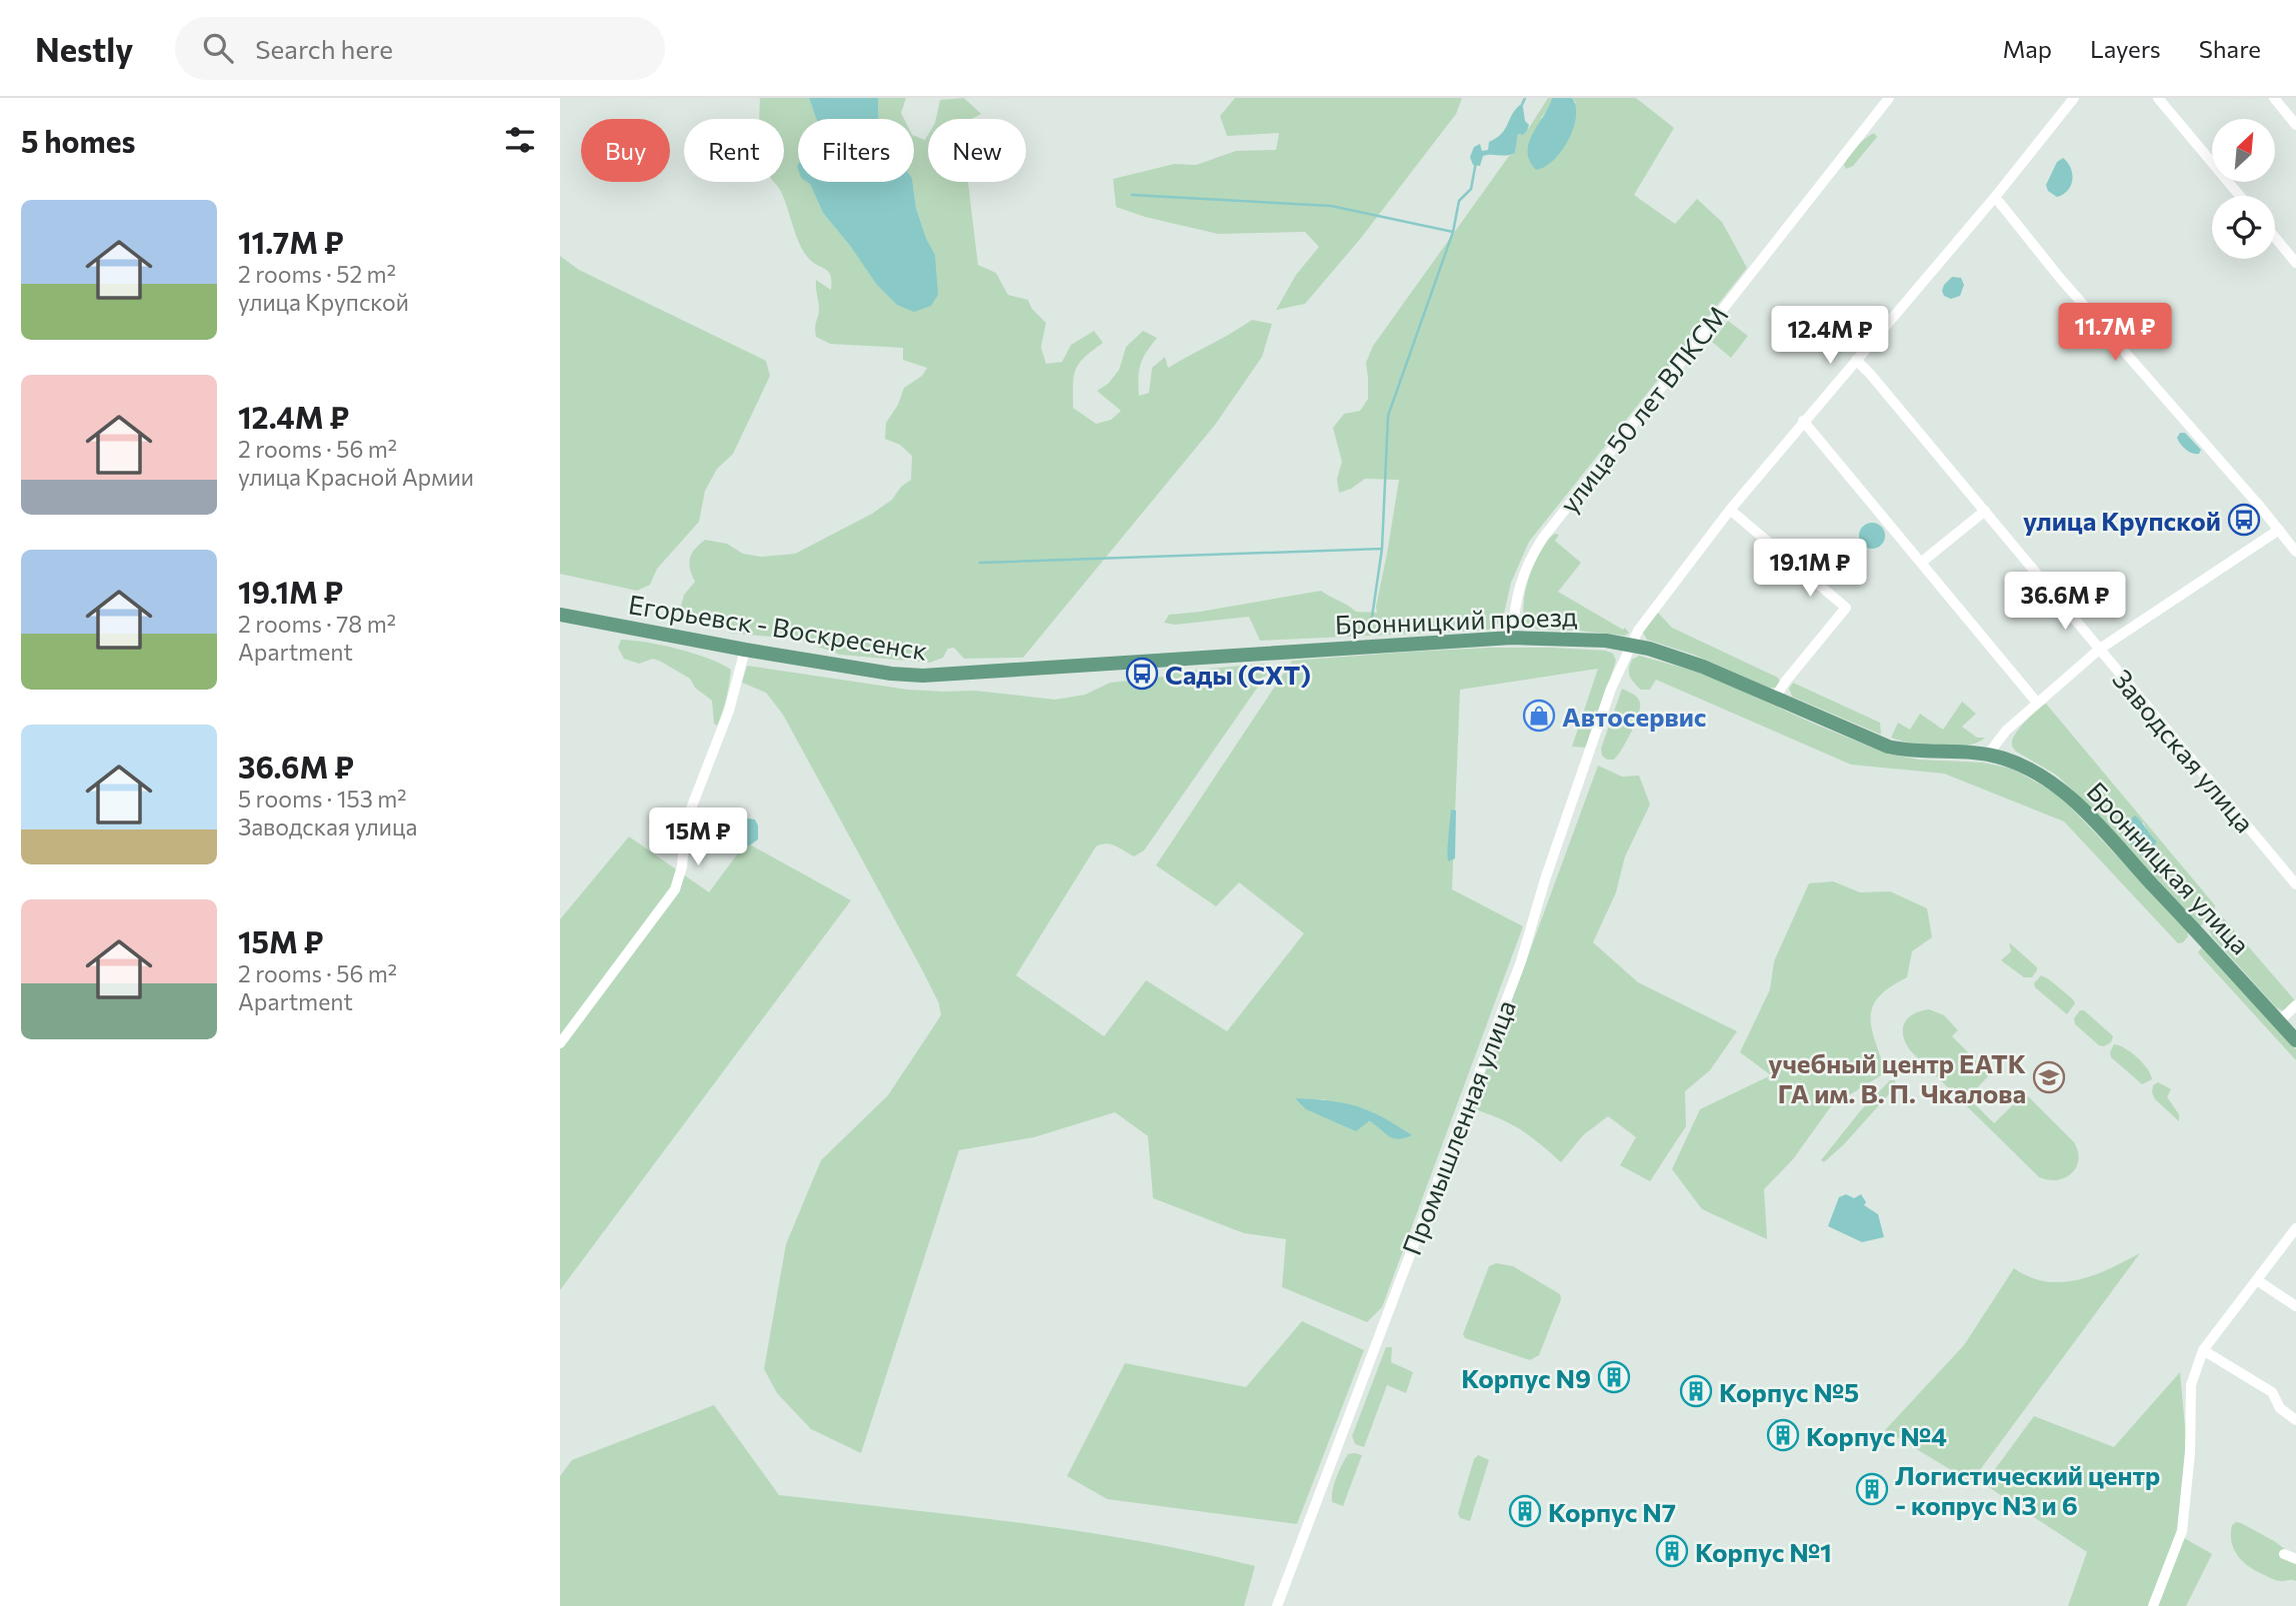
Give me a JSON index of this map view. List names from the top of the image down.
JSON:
{
  "streets": {
    "main road": ["Бронницкий проезд", "Егорьевск - Воскресенск", "Бронницкая улица"],
    "street": ["улица 50 лет ВЛКСМ", "Заводская улица", "Промышленная улица"]
  },
  "crossings": [
    ["улица 50 лет ВЛКСМ", "Бронницкий проезд"],
    ["Бронницкий проезд", "Егорьевск - Воскресенск"],
    ["Бронницкий проезд", "Бронницкая улица"],
    ["Бронницкий проезд", "Промышленная улица"],
    ["Заводская улица", "Промышленная улица"]
  ],
  "places": {
    "bus stop": ["улица Крупской", "Сады (СХТ)"],
    "shop": ["Автосервис"],
    "school or university": ["учебный центр ЕАТК ГА им. В. П. Чкалова"],
    "building": [
      "Корпус N9",
      "Корпус №5",
      "Корпус №4",
      "Логистический центр - копрус N3 и 6",
      "Корпус N7",
      "Корпус №1"
    ]
  },
  "north": "top right",
  "page": {
    "header": "Nestly",
    "search": "Search here",
    "nav": ["Map", "Layers", "Share"],
    "heading": "5 homes",
    "chip": [
      "Buy",
      "Rent",
      "Filters",
      "New"
    ],
    "list": [
      {
        "name": "11.7M ₽",
        "note": "2 rooms · 52 m² · улица Крупской"
      },
      {
        "name": "12.4M ₽",
        "note": "2 rooms · 56 m² · улица Красной Армии"
      },
      {
        "name": "19.1M ₽",
        "note": "2 rooms · 78 m² · Apartment"
      },
      {
        "name": "36.6M ₽",
        "note": "5 rooms · 153 m² · Заводская улица"
      },
      {
        "name": "15M ₽",
        "note": "2 rooms · 56 m² · Apartment"
      }
    ],
    "price": [
      "11.7M ₽",
      "12.4M ₽",
      "19.1M ₽",
      "36.6M ₽",
      "15M ₽"
    ]
  }
}
